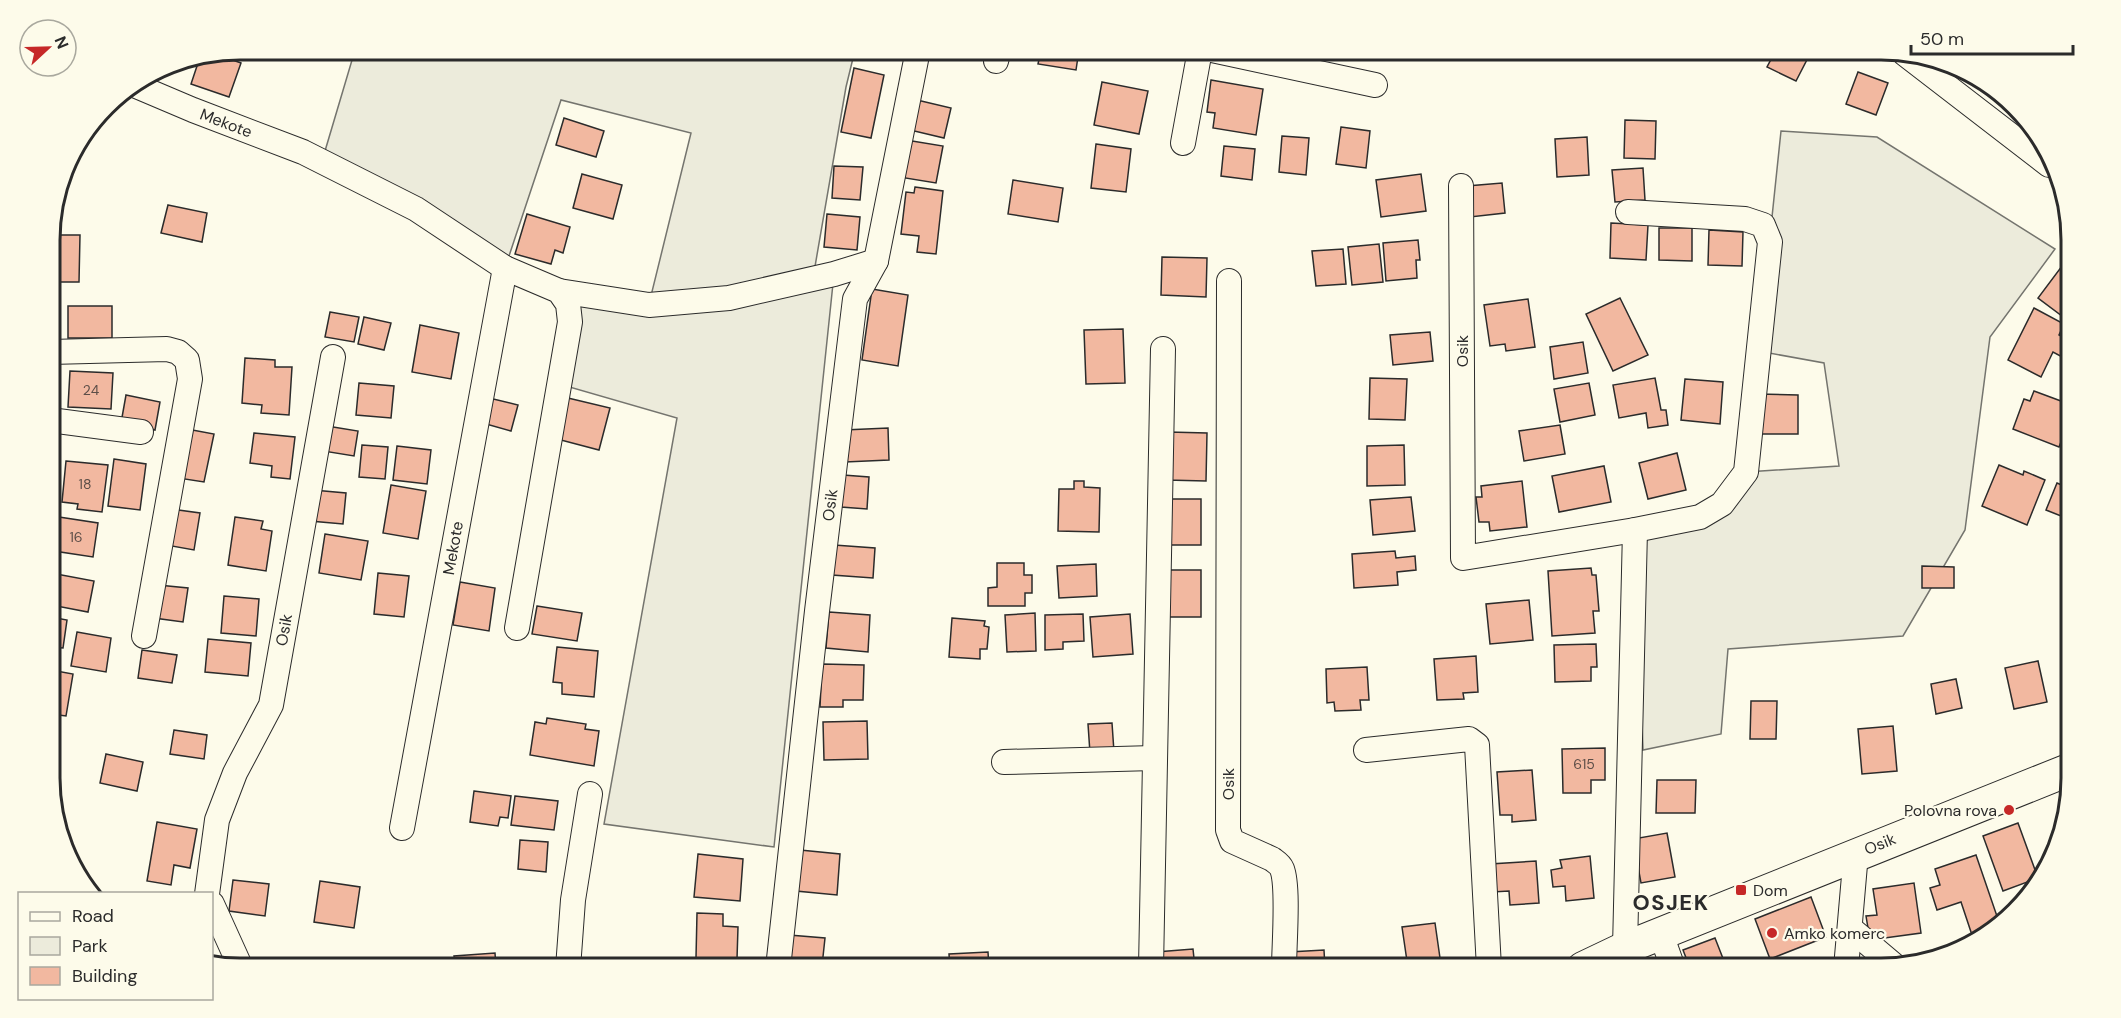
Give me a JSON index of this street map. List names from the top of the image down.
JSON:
{
  "streets": {
    "main road": ["Osik"],
    "street": ["Mekote"]
  },
  "crossings": [
    ["Mekote", "Osik"]
  ],
  "districts": ["OSJEK"],
  "places": {
    "other": ["Polovna rova", "Amko komerc"],
    "transit": ["Dom"]
  },
  "house_numbers": [
    "24",
    "18",
    "16",
    "615"
  ],
  "legend": ["Road", "Park", "Building"],
  "scale_bar": "50 m",
  "north": "right"
}
